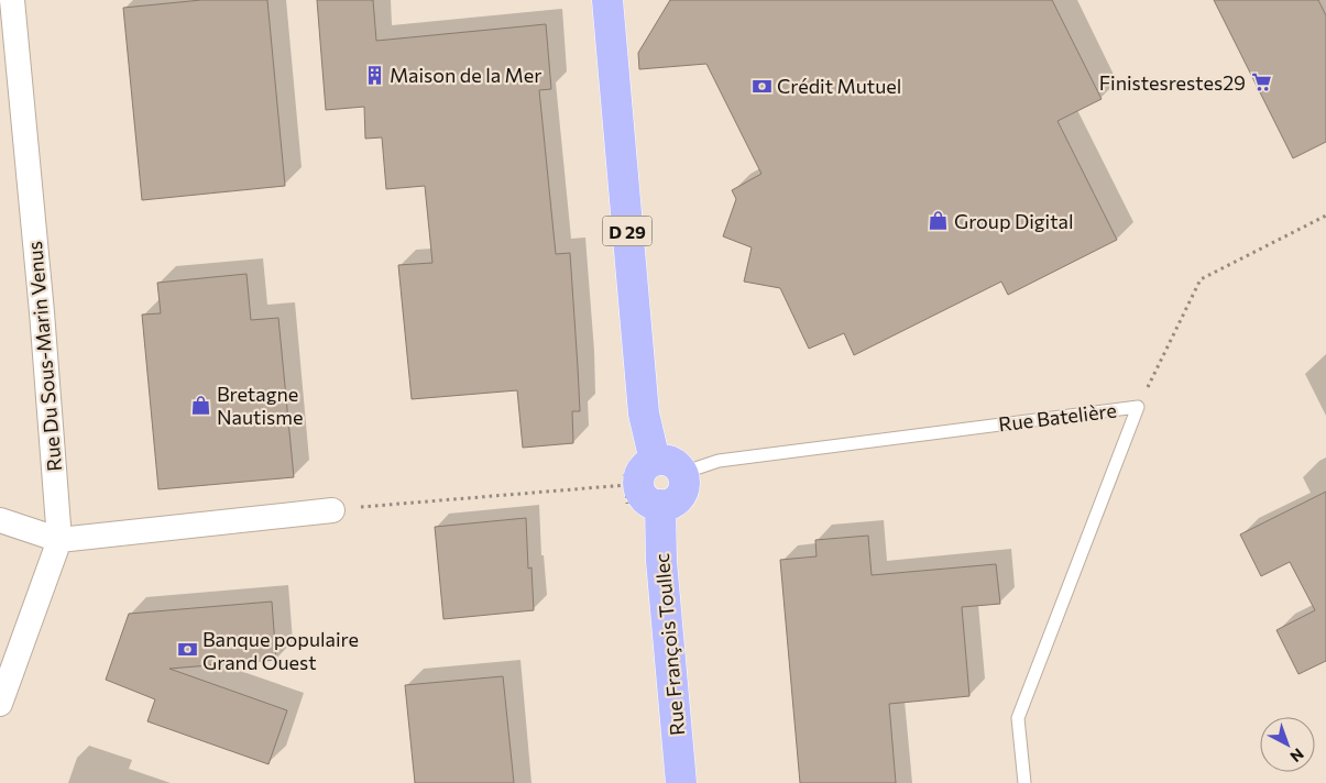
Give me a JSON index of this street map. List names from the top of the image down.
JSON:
{
  "streets": {
    "main road": ["D 29", "Rue François Toullec"],
    "street": ["Rue Du Sous-Marin Venus"],
    "lane": ["Rue Batelière"]
  },
  "crossings": [
    ["D 29", "Rue Batelière"],
    ["D 29", "Rue François Toullec"],
    ["Rue Batelière", "Rue François Toullec"]
  ],
  "places": {
    "building": ["Maison de la Mer"],
    "supermarket": ["Finistesrestes29"],
    "bank": ["Crédit Mutuel", "Banque populaire Grand Ouest"],
    "shop": ["Group Digital", "Bretagne Nautisme"]
  },
  "north": "bottom right"
}
